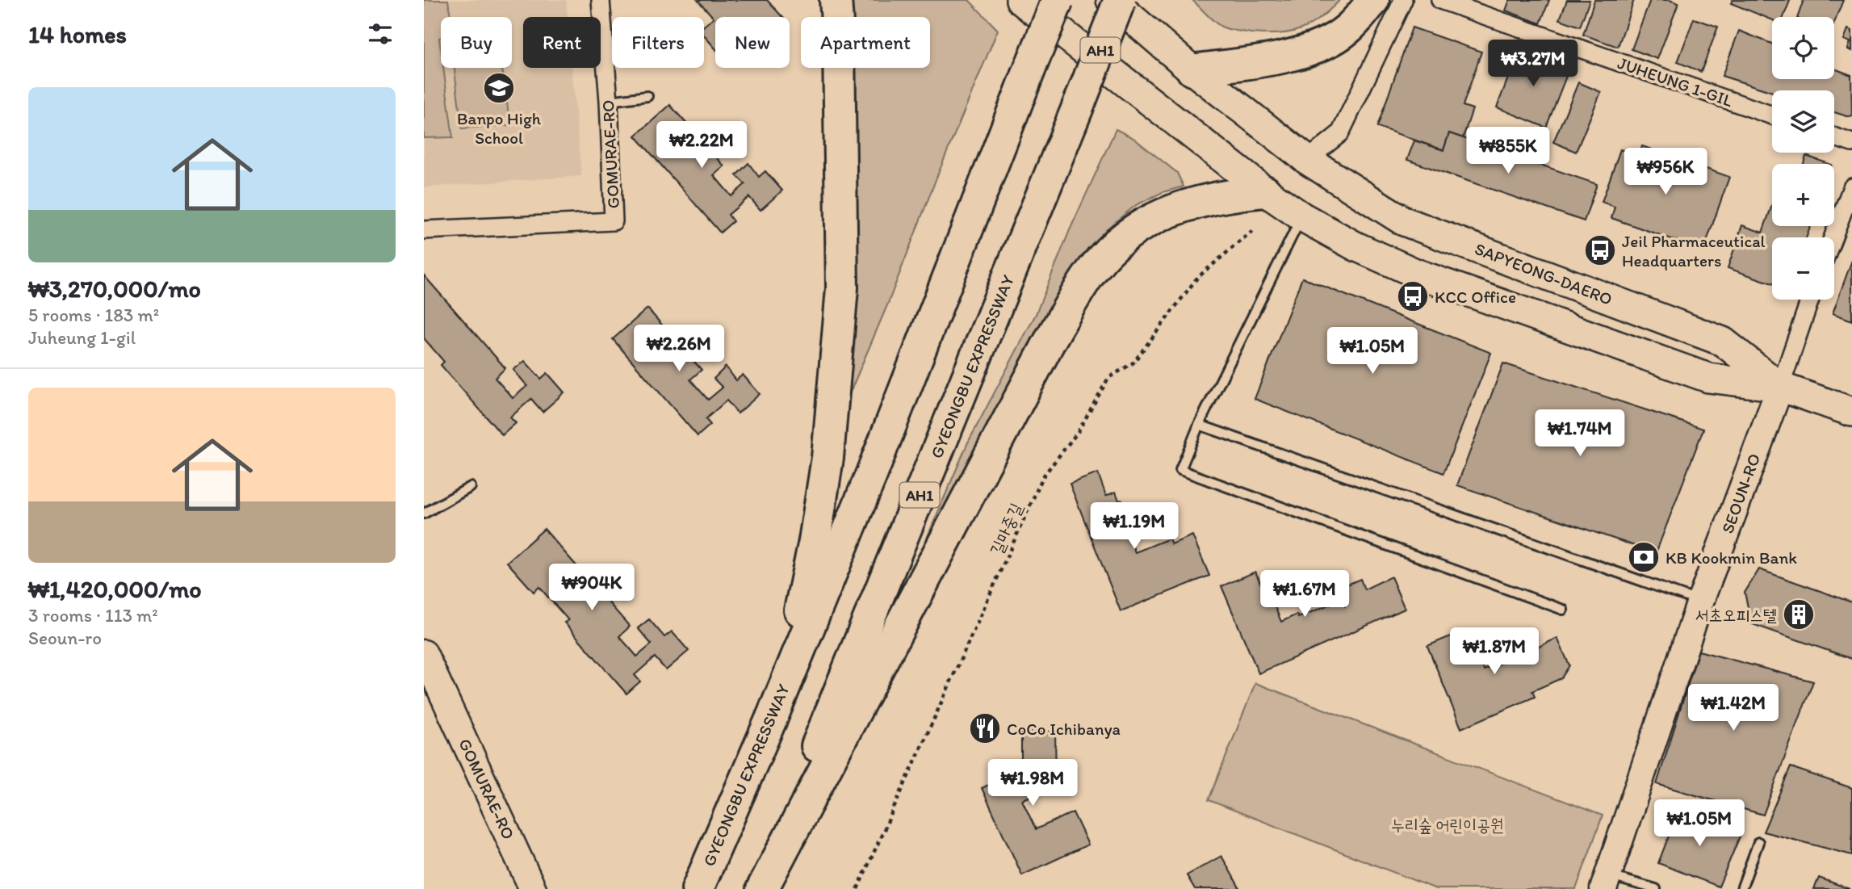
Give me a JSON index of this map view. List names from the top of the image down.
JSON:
{
  "streets": {
    "highway": ["AH1", "GYEONGBU EXPRESSWAY"],
    "main road": ["SAPYEONG-DAERO"],
    "street": ["JUHEUNG 1-GIL", "GOMURAE-RO", "SEOUN-RO"],
    "path": ["길마중길"]
  },
  "crossings": [
    ["SAPYEONG-DAERO", "SEOUN-RO"]
  ],
  "parks": ["누리숲 어린이공원"],
  "places": {
    "school or university": ["Banpo High School"],
    "bus stop": ["Jeil Pharmaceutical Headquarters", "KCC Office"],
    "bank": ["KB Kookmin Bank"],
    "building": ["서초오피스텔"],
    "restaurant": ["CoCo Ichibanya"]
  },
  "page": {
    "heading": "14 homes",
    "map_buttons": ["+", "−"],
    "chip": [
      "Buy",
      "Rent",
      "Filters",
      "New",
      "Apartment"
    ],
    "price": [
      "₩3.27M",
      "₩2.22M",
      "₩855K",
      "₩956K",
      "₩2.26M",
      "₩1.05M",
      "₩1.74M",
      "₩1.19M",
      "₩904K",
      "₩1.67M",
      "₩1.87M",
      "₩1.42M",
      "₩1.98M",
      "₩1.05M"
    ],
    "list": [
      {
        "name": "₩3,270,000/mo",
        "note": "5 rooms · 183 m² · Juheung 1-gil"
      },
      {
        "name": "₩1,420,000/mo",
        "note": "3 rooms · 113 m² · Seoun-ro"
      }
    ]
  }
}
